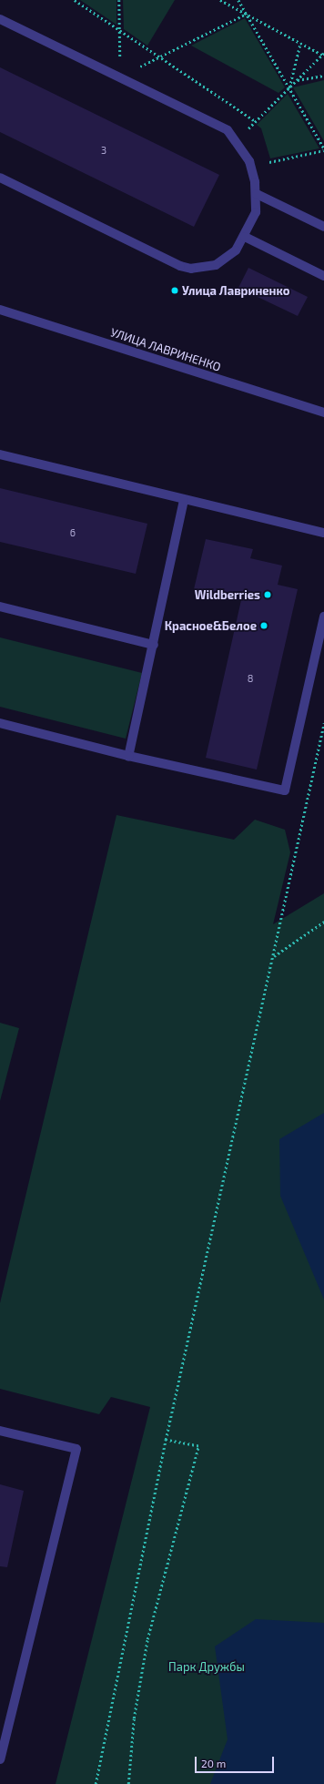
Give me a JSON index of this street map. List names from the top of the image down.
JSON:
{
  "streets": {
    "street": ["УЛИЦА ЛАВРИНЕНКО"]
  },
  "parks": ["Парк Дружбы"],
  "places": ["Улица Лавриненко", "Wildberries", "Красное&Белое"],
  "house_numbers": ["3", "6", "8"],
  "scale_bar": "20 m"
}
